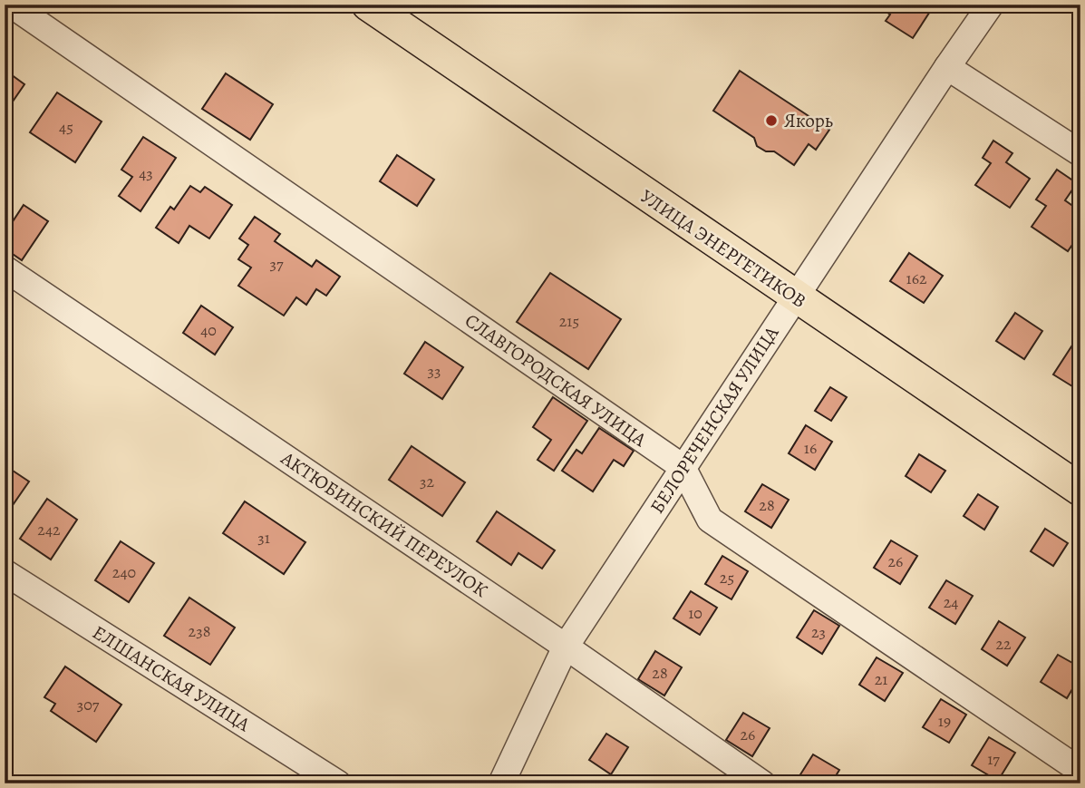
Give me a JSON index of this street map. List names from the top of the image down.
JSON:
{
  "streets": {
    "main road": ["УЛИЦА ЭНЕРГЕТИКОВ"],
    "street": [
      "СЛАВГОРОДСКАЯ УЛИЦА",
      "БЕЛОРЕЧЕНСКАЯ УЛИЦА",
      "АКТЮБИНСКИЙ ПЕРЕУЛОК",
      "ЕЛШАНСКАЯ УЛИЦА"
    ]
  },
  "crossings": [
    ["УЛИЦА ЭНЕРГЕТИКОВ", "БЕЛОРЕЧЕНСКАЯ УЛИЦА"],
    ["СЛАВГОРОДСКАЯ УЛИЦА", "БЕЛОРЕЧЕНСКАЯ УЛИЦА"],
    ["БЕЛОРЕЧЕНСКАЯ УЛИЦА", "АКТЮБИНСКИЙ ПЕРЕУЛОК"]
  ],
  "places": ["Якорь"],
  "house_numbers": [
    "45",
    "43",
    "37",
    "162",
    "215",
    "40",
    "33",
    "16",
    "32",
    "28",
    "242",
    "31",
    "26",
    "240",
    "25",
    "24",
    "10",
    "238",
    "23",
    "22",
    "28",
    "21",
    "307",
    "19",
    "26",
    "17"
  ]
}
